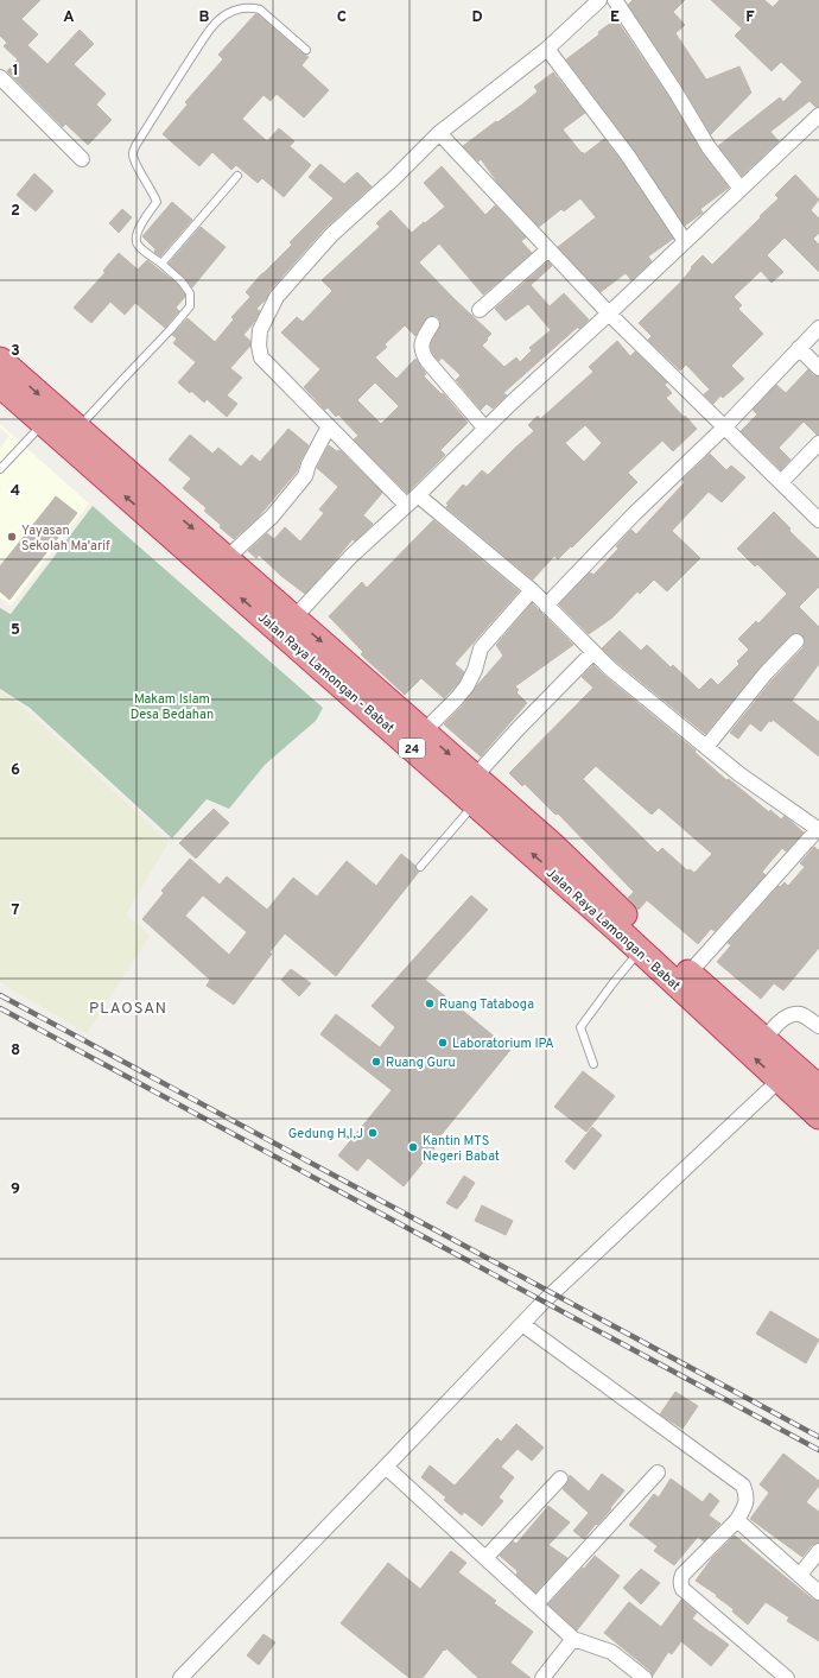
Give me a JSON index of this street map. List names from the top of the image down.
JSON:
{
  "streets": {
    "highway": ["Jalan Raya Lamongan - Babat", "24"]
  },
  "districts": ["PLAOSAN"],
  "parks": ["Makam Islam Desa Bedahan"],
  "places": [
    "Yayasan Sekolah Ma'arif",
    "Ruang Tataboga",
    "Laboratorium IPA",
    "Ruang Guru",
    "Gedung H,I,J",
    "Kantin MTS Negeri Babat"
  ],
  "grid": {
    "columns": [
      "A",
      "B",
      "C",
      "D",
      "E",
      "F"
    ],
    "rows": [
      "1",
      "2",
      "3",
      "4",
      "5",
      "6",
      "7",
      "8",
      "9"
    ]
  }
}
